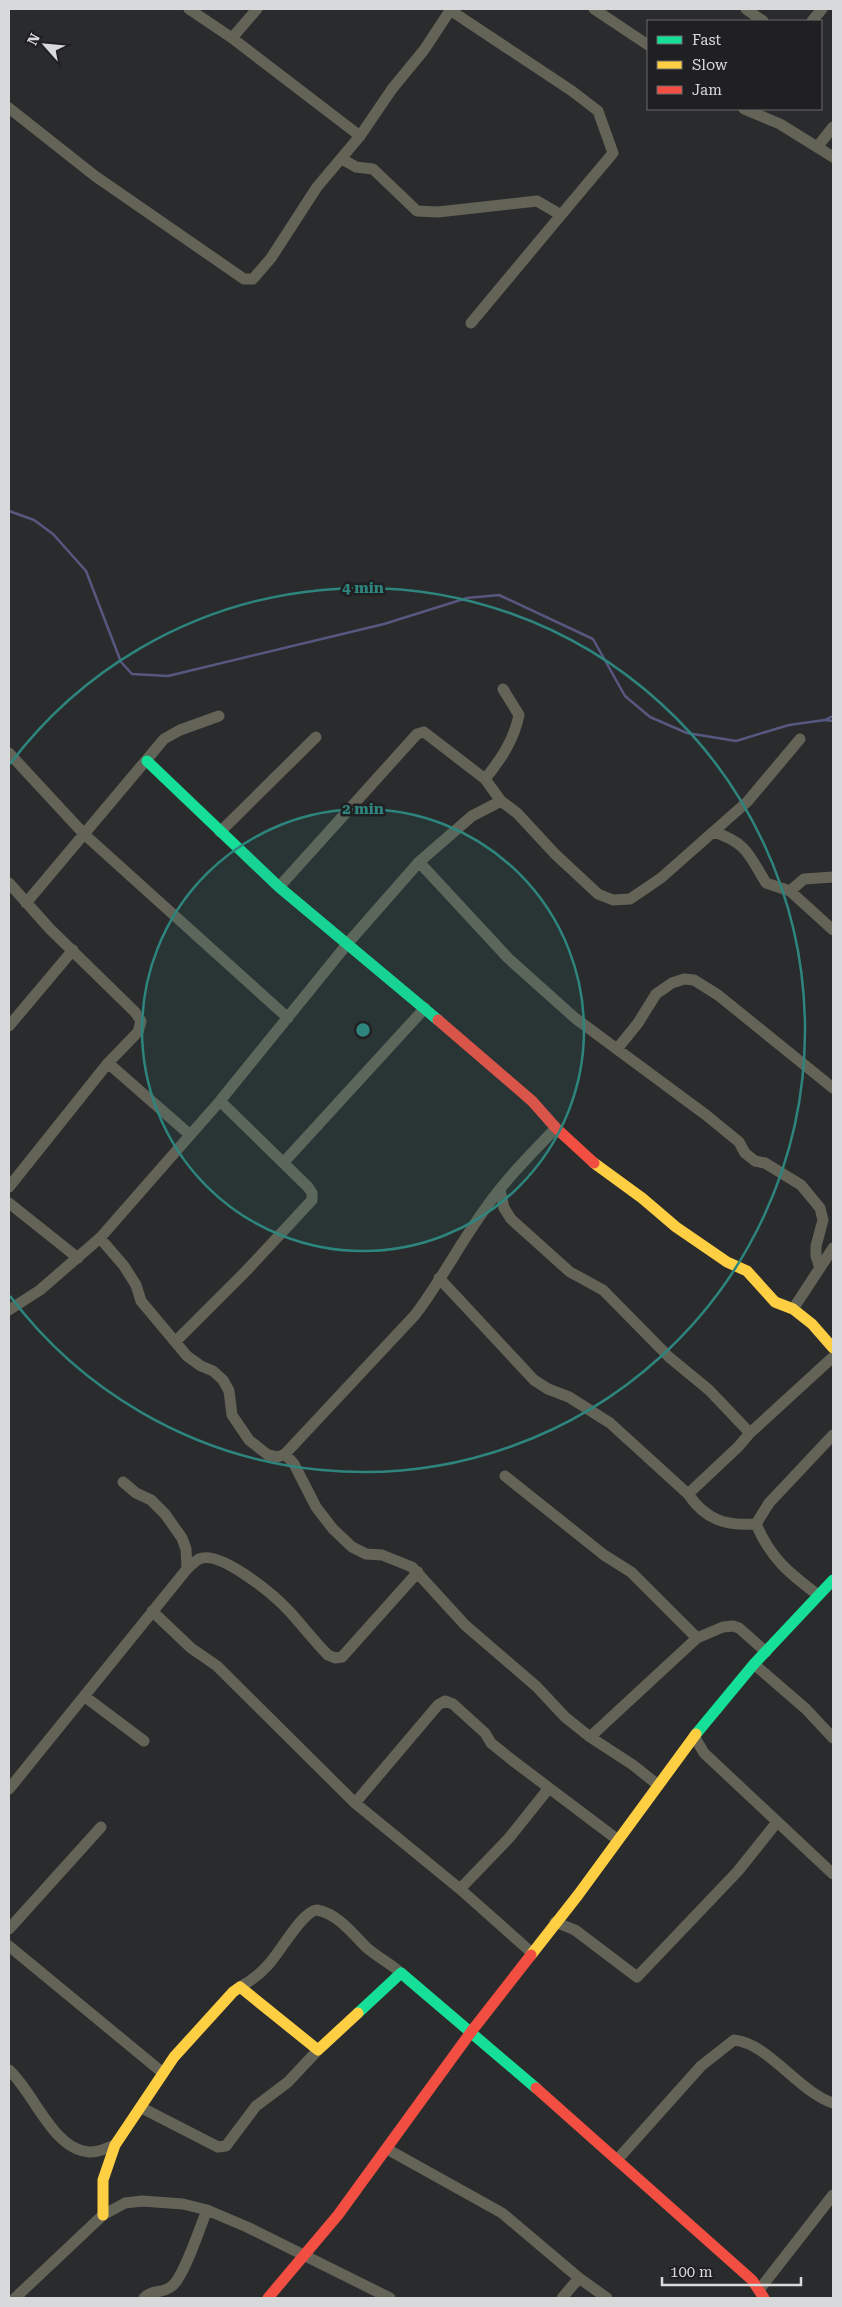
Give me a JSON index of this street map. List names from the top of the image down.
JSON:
{
  "legend": ["Fast", "Slow", "Jam"],
  "scale_bar": "100 m",
  "north": "top left",
  "rings": ["4 min", "2 min"]
}
